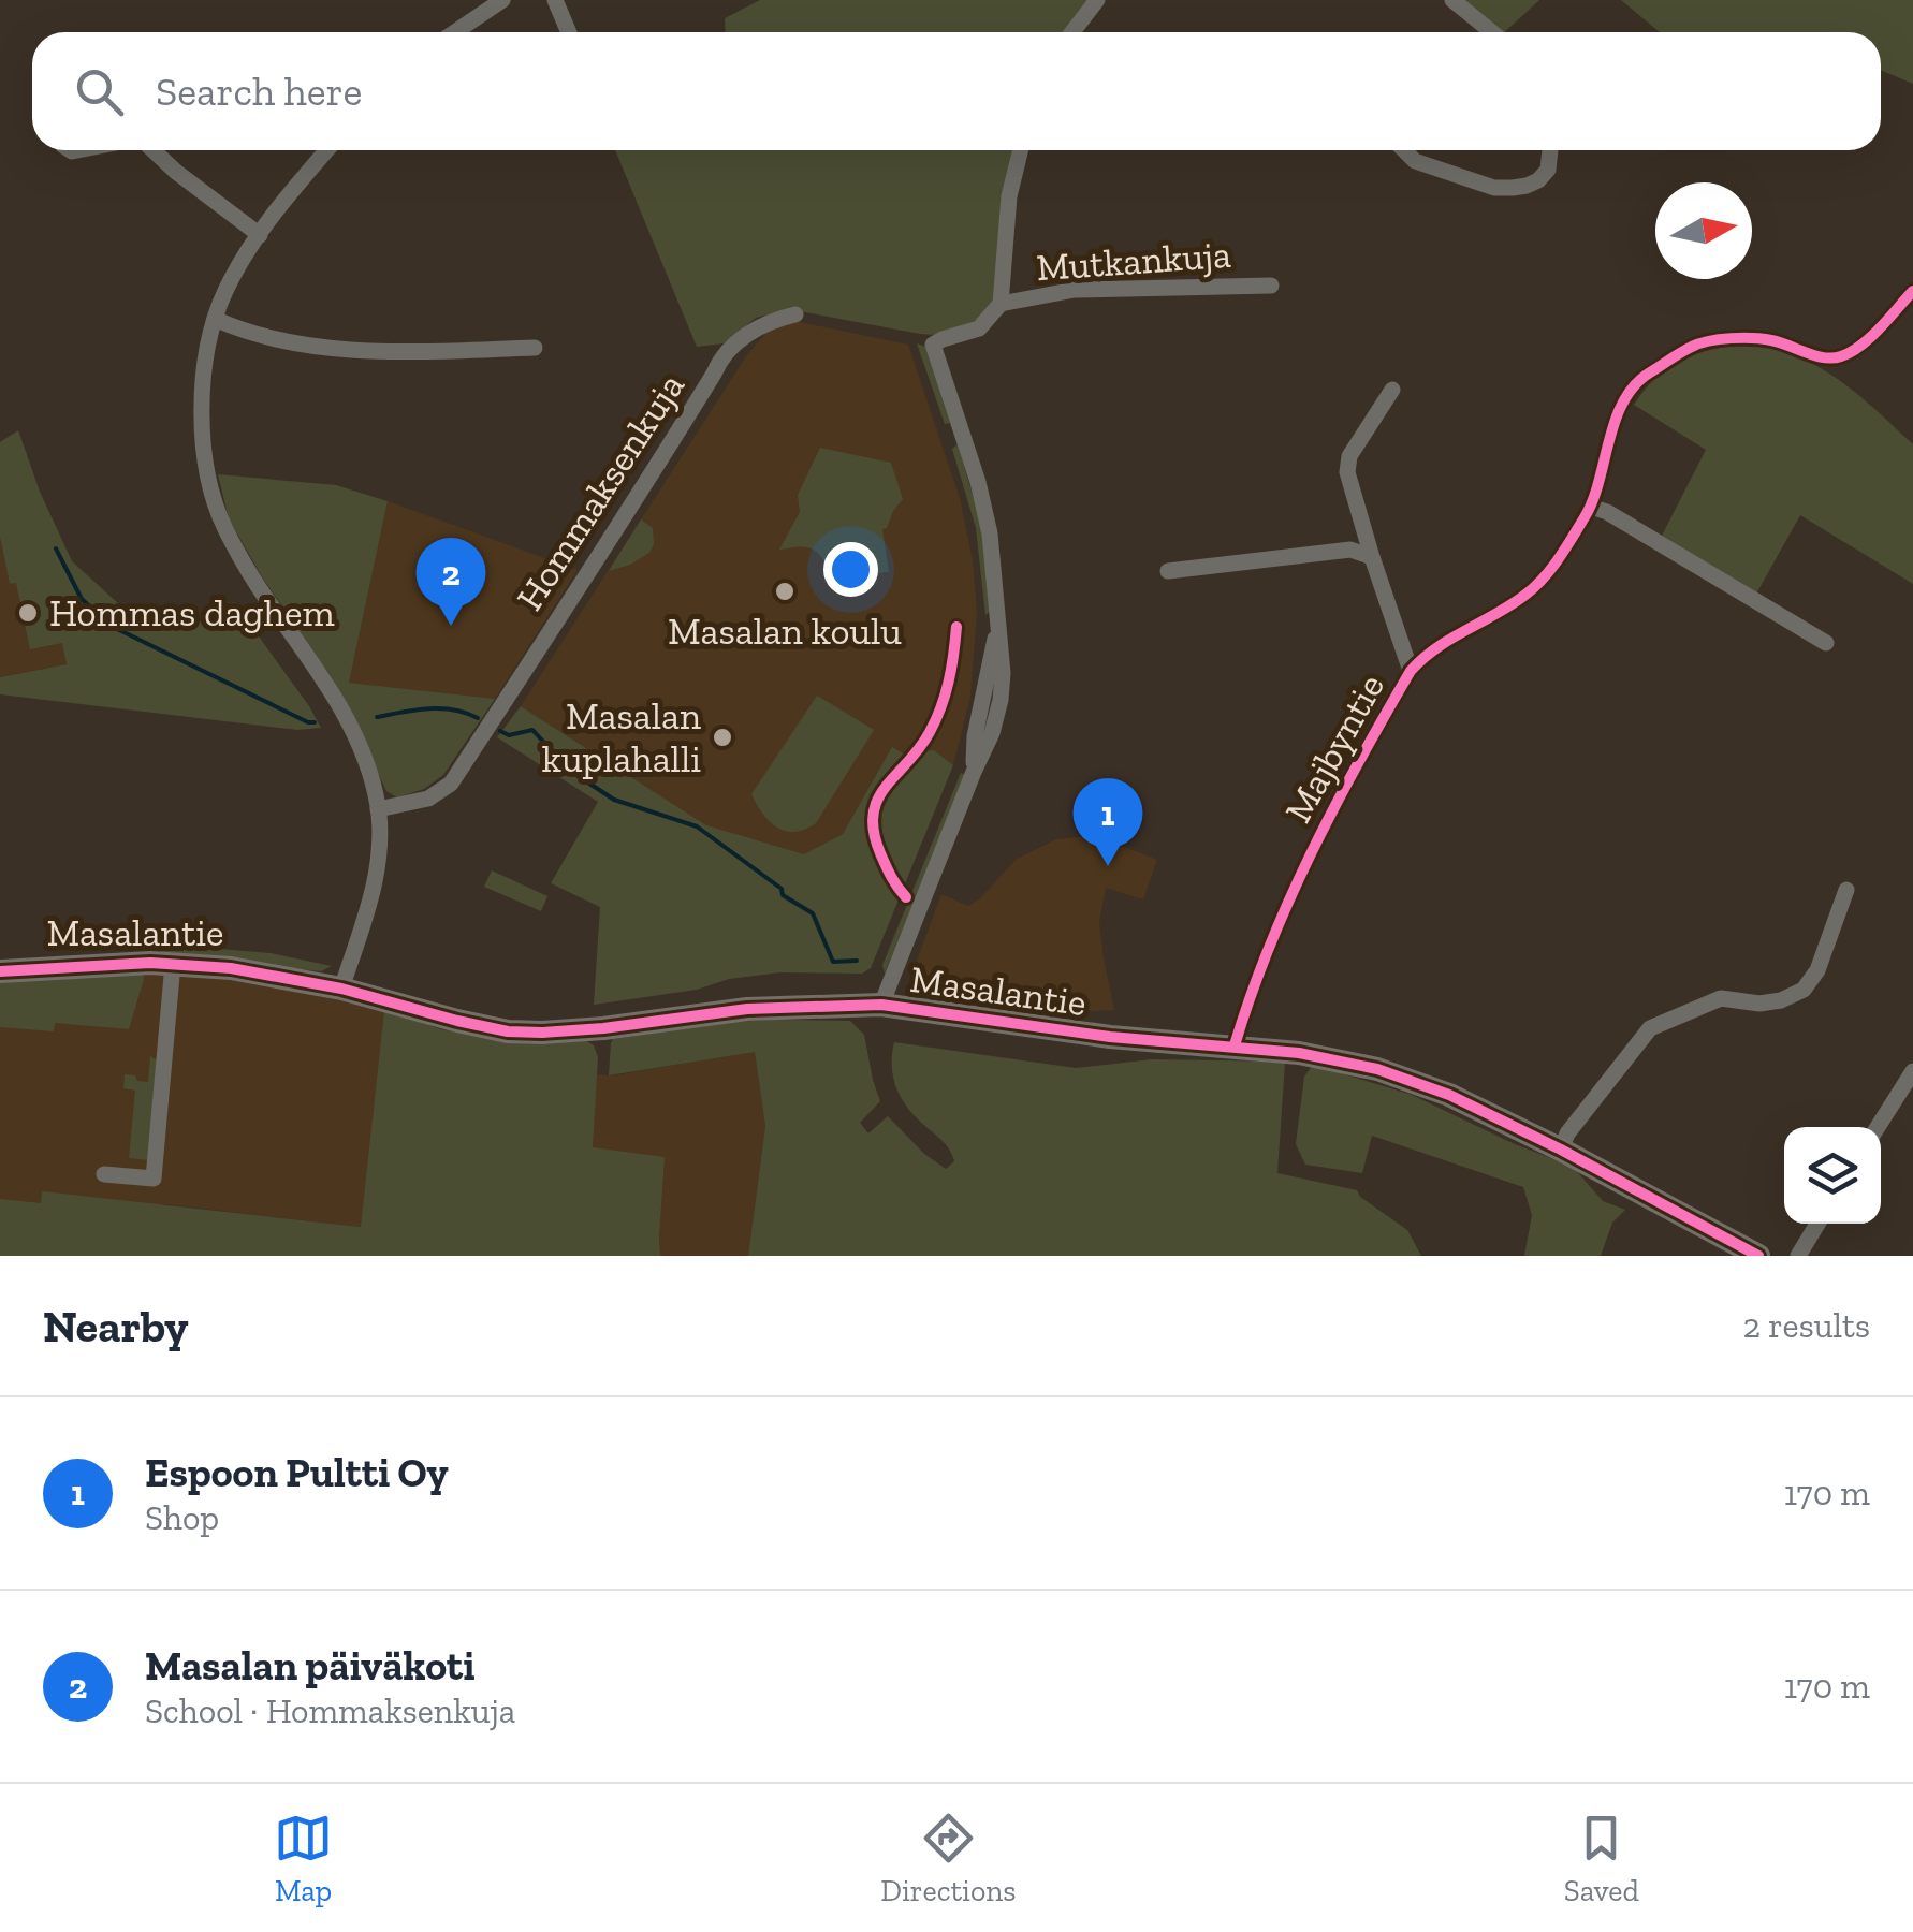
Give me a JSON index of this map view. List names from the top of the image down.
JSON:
{
  "streets": {
    "street": [
      "Mutkankuja",
      "Hommaksenkuja",
      "Majbyntie",
      "Masalantie"
    ]
  },
  "crossings": [
    ["Majbyntie", "Masalantie"]
  ],
  "places": ["Masalan koulu", "Hommas daghem", "Masalan kuplahalli"],
  "north": "right",
  "page": {
    "search": "Search here",
    "pins": ["2", "1"],
    "heading": ["Nearby", "2 results"],
    "list": [
      {
        "mark": "1",
        "name": "Espoon Pultti Oy",
        "note": "Shop",
        "value": "170 m"
      },
      {
        "mark": "2",
        "name": "Masalan päiväkoti",
        "note": "School · Hommaksenkuja",
        "value": "170 m"
      }
    ],
    "nav": ["Map", "Directions", "Saved"]
  }
}
